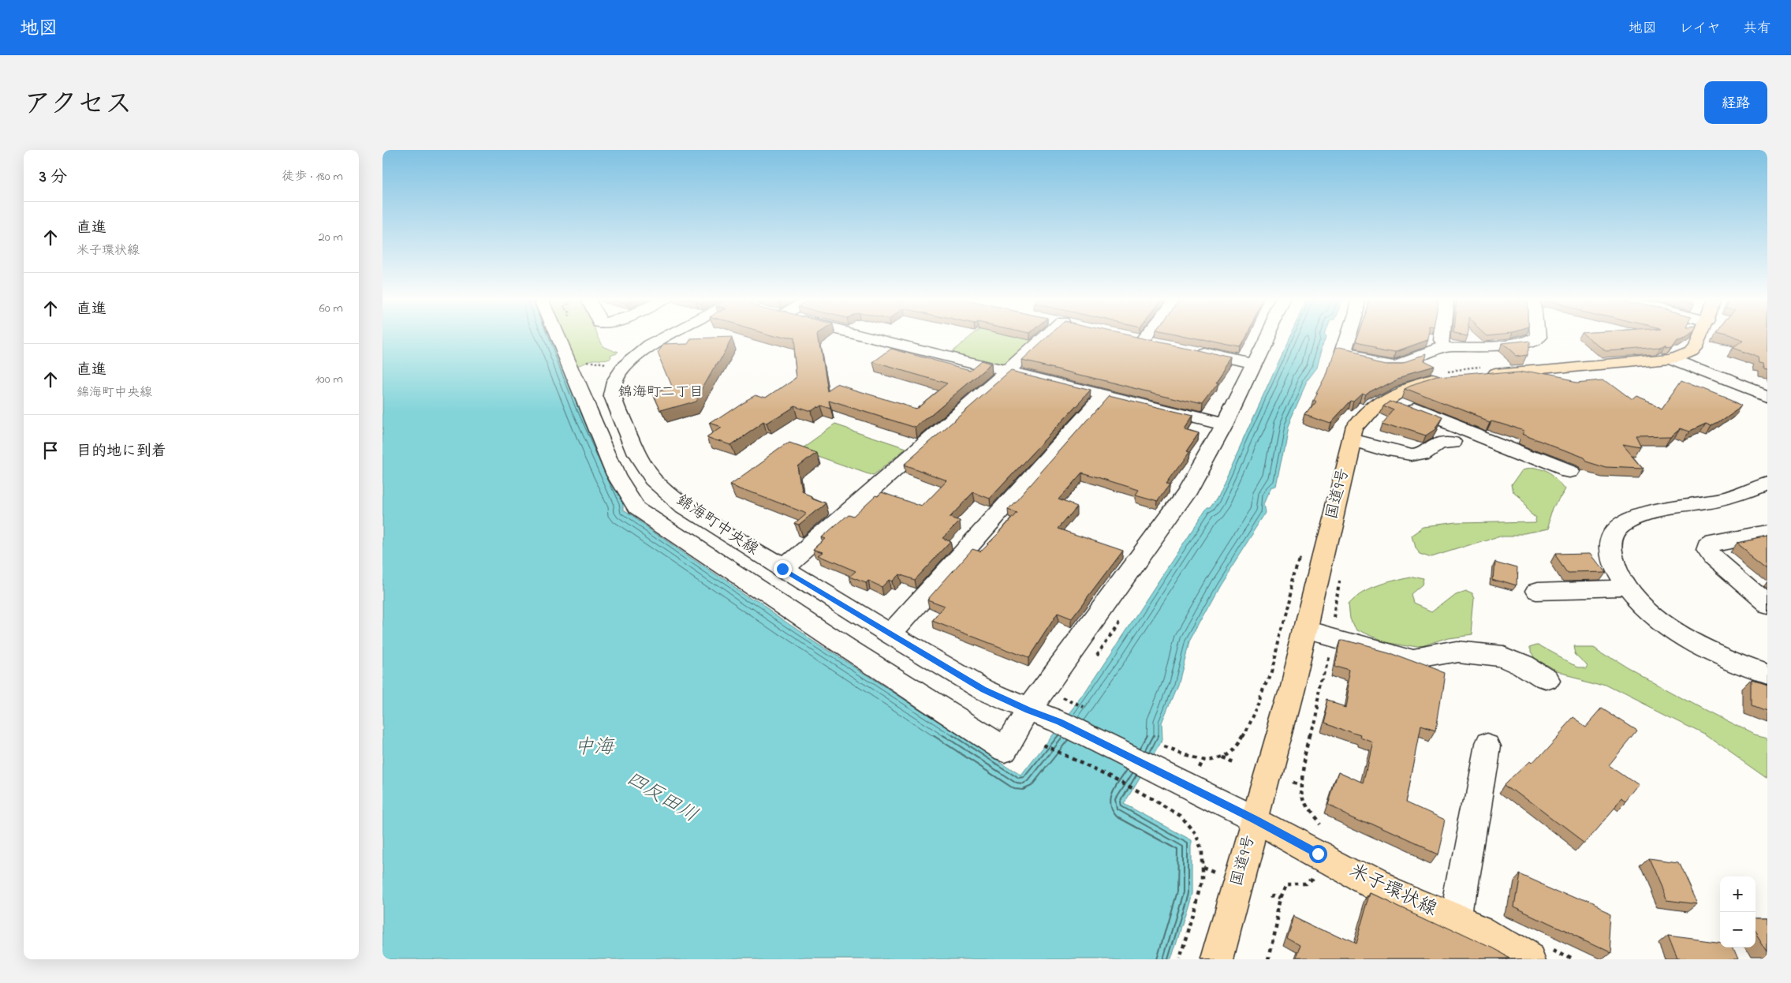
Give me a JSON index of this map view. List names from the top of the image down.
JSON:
{
  "streets": {
    "main road": ["国道9号", "米子環状線"],
    "street": ["錦海町中央線"]
  },
  "crossings": [
    ["国道9号", "錦海町中央線"],
    ["国道9号", "米子環状線"],
    ["錦海町中央線", "米子環状線"]
  ],
  "districts": ["錦海町二丁目"],
  "water": ["中海", "四反田川"],
  "page": {
    "header": "地図",
    "nav": ["地図", "レイヤ", "共有"],
    "title": "アクセス",
    "buttons": "経路",
    "heading": ["3 分", "徒歩 · 180 m"],
    "list": [
      ["直進", "米子環状線", "20 m"],
      ["直進", "60 m"],
      ["直進", "錦海町中央線", "100 m"],
      "目的地に到着"
    ],
    "map_buttons": ["+", "−"]
  }
}
